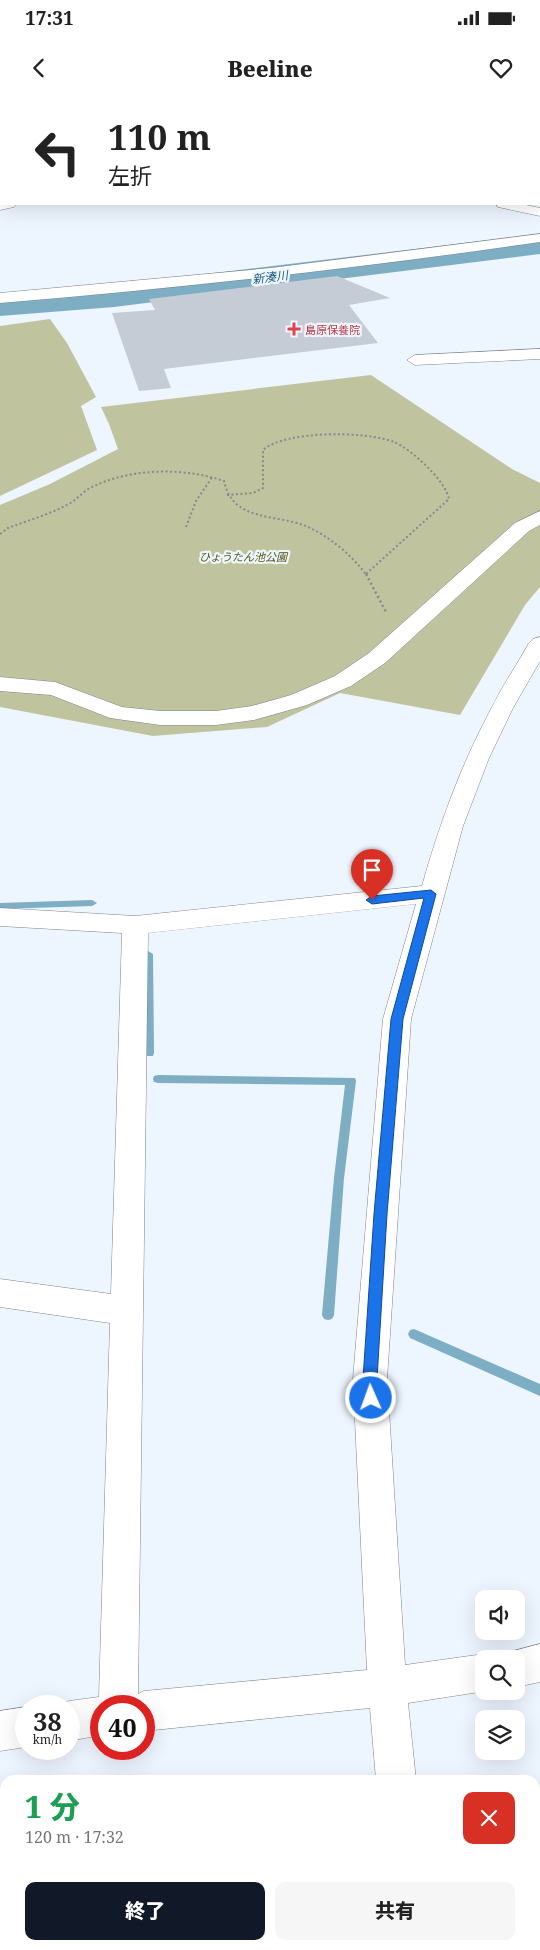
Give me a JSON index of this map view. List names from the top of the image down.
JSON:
{
  "water": ["新湊川"],
  "parks": ["ひょうたん池公園"],
  "places": {
    "health": ["島原保養院"]
  },
  "page": {
    "status": "17:31",
    "header": "Beeline",
    "turn": ["110 m", "左折"],
    "speed": "38 km/h",
    "limit": "40",
    "heading": ["1 分", "120 m · 17:32"],
    "buttons": ["終了", "共有"]
  }
}
